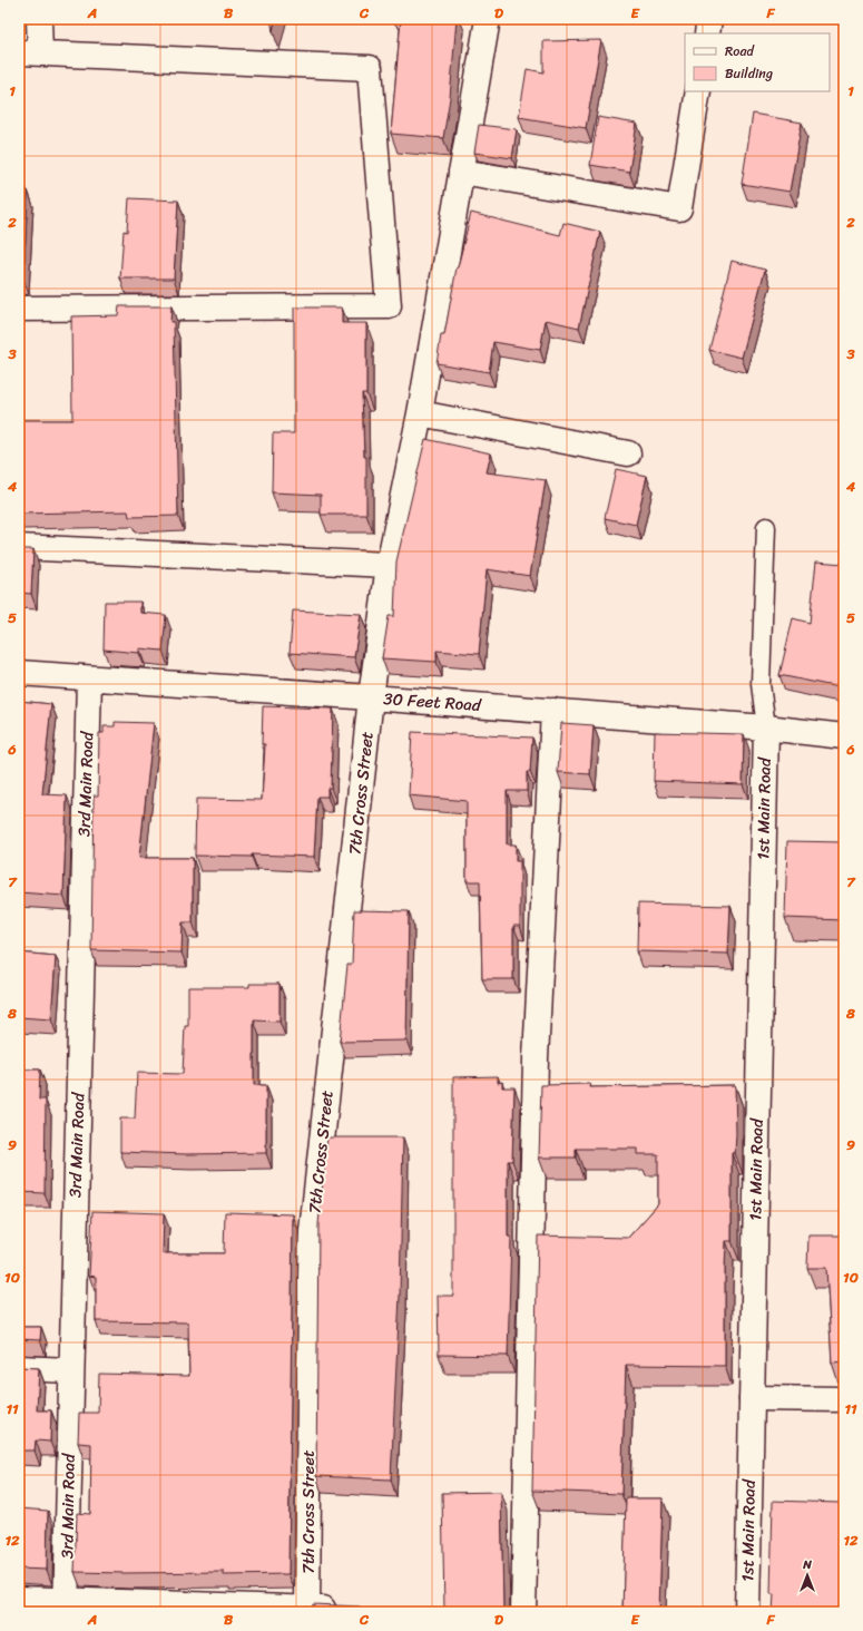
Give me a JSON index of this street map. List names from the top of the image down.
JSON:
{
  "streets": {
    "street": [
      "30 Feet Road",
      "3rd Main Road",
      "7th Cross Street",
      "1st Main Road"
    ]
  },
  "crossings": [
    ["30 Feet Road", "3rd Main Road"],
    ["30 Feet Road", "7th Cross Street"],
    ["30 Feet Road", "1st Main Road"]
  ],
  "legend": ["Road", "Building"],
  "north": "top",
  "grid": {
    "columns": [
      "A",
      "B",
      "C",
      "D",
      "E",
      "F"
    ],
    "rows": [
      "1",
      "2",
      "3",
      "4",
      "5",
      "6",
      "7",
      "8",
      "9",
      "10",
      "11",
      "12"
    ]
  }
}
